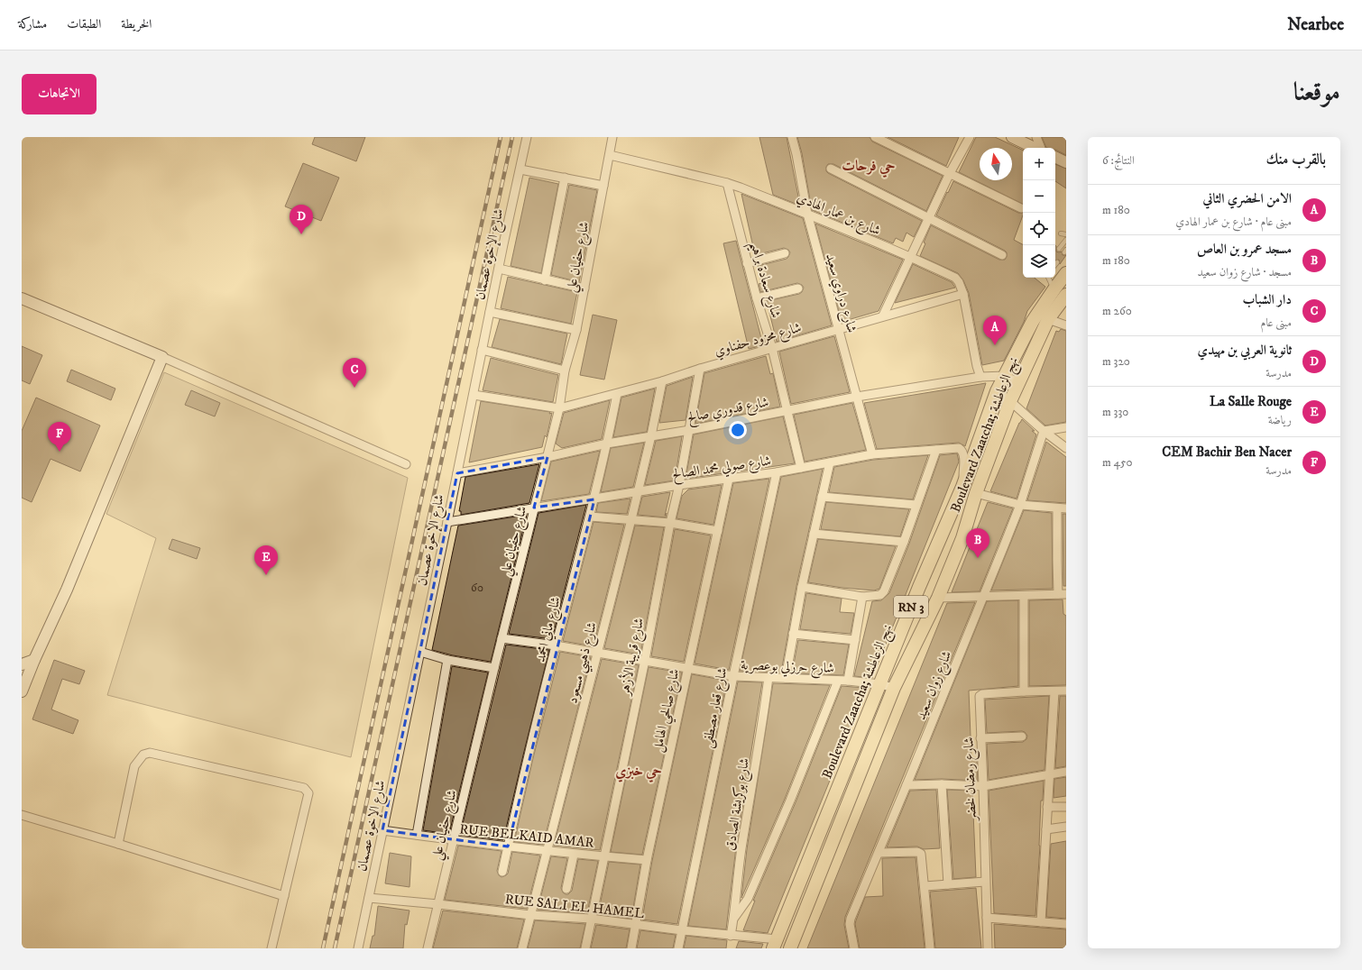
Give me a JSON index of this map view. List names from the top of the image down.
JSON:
{
  "streets": {
    "main road": ["Boulevard Zaatcha; نهج الزعاطشة", "RN 3"],
    "street": [
      "شارع بن عمار الهادي",
      "شارع الإخوة عصمان",
      "شارع حفيان علي",
      "شارع سعادة براهيم",
      "شارع دراوي سعيد",
      "شارع محزود حفناوي",
      "شارع قدوري صالح",
      "شارع صولي محمد الصالح",
      "شارع ماني امحمد",
      "شارع قريبة الأزهر",
      "شارع ذهيبي مسعود",
      "شارع حرزلي بوعصرية",
      "شارع زوان سعيد",
      "شارع قعار مصطفى",
      "شارع صالحي الهامل",
      "شارع رمضان لخضر",
      "شارع بوكريشة الصادق",
      "RUE BELKAID AMAR",
      "RUE SALI EL HAMEL"
    ]
  },
  "crossings": [
    ["شارع بن عمار الهادي", "شارع حفيان علي"],
    ["شارع بن عمار الهادي", "شارع سعادة براهيم"],
    ["شارع بن عمار الهادي", "شارع دراوي سعيد"],
    ["شارع بن عمار الهادي", "شارع محزود حفناوي"],
    ["شارع بن عمار الهادي", "شارع قدوري صالح"],
    ["شارع الإخوة عصمان", "شارع قدوري صالح"],
    ["شارع الإخوة عصمان", "شارع صولي محمد الصالح"],
    ["شارع الإخوة عصمان", "RUE BELKAID AMAR"],
    ["شارع الإخوة عصمان", "RUE SALI EL HAMEL"],
    ["شارع حفيان علي", "شارع محزود حفناوي"],
    ["شارع حفيان علي", "شارع قدوري صالح"],
    ["شارع حفيان علي", "شارع صولي محمد الصالح"],
    ["شارع حفيان علي", "شارع حرزلي بوعصرية"],
    ["شارع حفيان علي", "RUE BELKAID AMAR"],
    ["شارع حفيان علي", "RUE SALI EL HAMEL"],
    ["شارع سعادة براهيم", "شارع محزود حفناوي"],
    ["شارع سعادة براهيم", "شارع قدوري صالح"],
    ["شارع سعادة براهيم", "شارع صولي محمد الصالح"],
    ["شارع دراوي سعيد", "شارع محزود حفناوي"],
    ["شارع دراوي سعيد", "شارع قدوري صالح"],
    ["شارع دراوي سعيد", "شارع صولي محمد الصالح"],
    ["شارع محزود حفناوي", "شارع ماني امحمد"],
    ["شارع محزود حفناوي", "شارع قريبة الأزهر"],
    ["شارع محزود حفناوي", "شارع ذهيبي مسعود"],
    ["شارع قدوري صالح", "Boulevard Zaatcha; نهج الزعاطشة"],
    ["شارع قدوري صالح", "شارع ماني امحمد"],
    ["شارع قدوري صالح", "شارع قريبة الأزهر"],
    ["شارع قدوري صالح", "شارع ذهيبي مسعود"],
    ["Boulevard Zaatcha; نهج الزعاطشة", "شارع صولي محمد الصالح"],
    ["Boulevard Zaatcha; نهج الزعاطشة", "شارع حرزلي بوعصرية"],
    ["Boulevard Zaatcha; نهج الزعاطشة", "RUE SALI EL HAMEL"],
    ["شارع صولي محمد الصالح", "شارع ماني امحمد"],
    ["شارع صولي محمد الصالح", "شارع قريبة الأزهر"],
    ["شارع صولي محمد الصالح", "شارع ذهيبي مسعود"],
    ["شارع صولي محمد الصالح", "شارع قعار مصطفى"],
    ["شارع صولي محمد الصالح", "شارع صالحي الهامل"],
    ["شارع ماني امحمد", "شارع حرزلي بوعصرية"],
    ["شارع ماني امحمد", "RUE BELKAID AMAR"],
    ["شارع قريبة الأزهر", "شارع حرزلي بوعصرية"],
    ["شارع قريبة الأزهر", "RUE BELKAID AMAR"],
    ["شارع قريبة الأزهر", "RUE SALI EL HAMEL"],
    ["شارع ذهيبي مسعود", "شارع حرزلي بوعصرية"],
    ["شارع ذهيبي مسعود", "RUE BELKAID AMAR"],
    ["شارع ذهيبي مسعود", "RUE SALI EL HAMEL"],
    ["شارع حرزلي بوعصرية", "شارع قعار مصطفى"],
    ["شارع حرزلي بوعصرية", "شارع صالحي الهامل"],
    ["شارع حرزلي بوعصرية", "شارع بوكريشة الصادق"],
    ["شارع قعار مصطفى", "RUE SALI EL HAMEL"],
    ["شارع صالحي الهامل", "RUE BELKAID AMAR"],
    ["شارع صالحي الهامل", "RUE SALI EL HAMEL"],
    ["شارع بوكريشة الصادق", "RUE SALI EL HAMEL"]
  ],
  "districts": ["حي فرحات", "حي خبزي"],
  "house_numbers": ["60"],
  "north": "top",
  "page": {
    "header": "Nearbee",
    "nav": ["الخريطة", "الطبقات", "مشاركة"],
    "title": "موقعنا",
    "buttons": "الاتجاهات",
    "heading": ["بالقرب منك", "النتائج: 6"],
    "map_buttons": ["+", "−"],
    "list": [
      {
        "mark": "A",
        "name": "الامن الحضري الثاني",
        "note": "مبنى عام · شارع بن عمار الهادي",
        "value": "180 m"
      },
      {
        "mark": "B",
        "name": "مسجد عمرو بن العاص",
        "note": "مسجد · شارع زوان سعيد",
        "value": "180 m"
      },
      {
        "mark": "C",
        "name": "دار الشباب",
        "note": "مبنى عام",
        "value": "260 m"
      },
      {
        "mark": "D",
        "name": "ثانوية العربي بن مهيدي",
        "note": "مدرسة",
        "value": "320 m"
      },
      {
        "mark": "E",
        "name": "La Salle Rouge",
        "note": "رياضة",
        "value": "330 m"
      },
      {
        "mark": "F",
        "name": "CEM Bachir Ben Nacer",
        "note": "مدرسة",
        "value": "450 m"
      }
    ],
    "pins": [
      "D",
      "A",
      "C",
      "F",
      "B",
      "E"
    ]
  }
}
